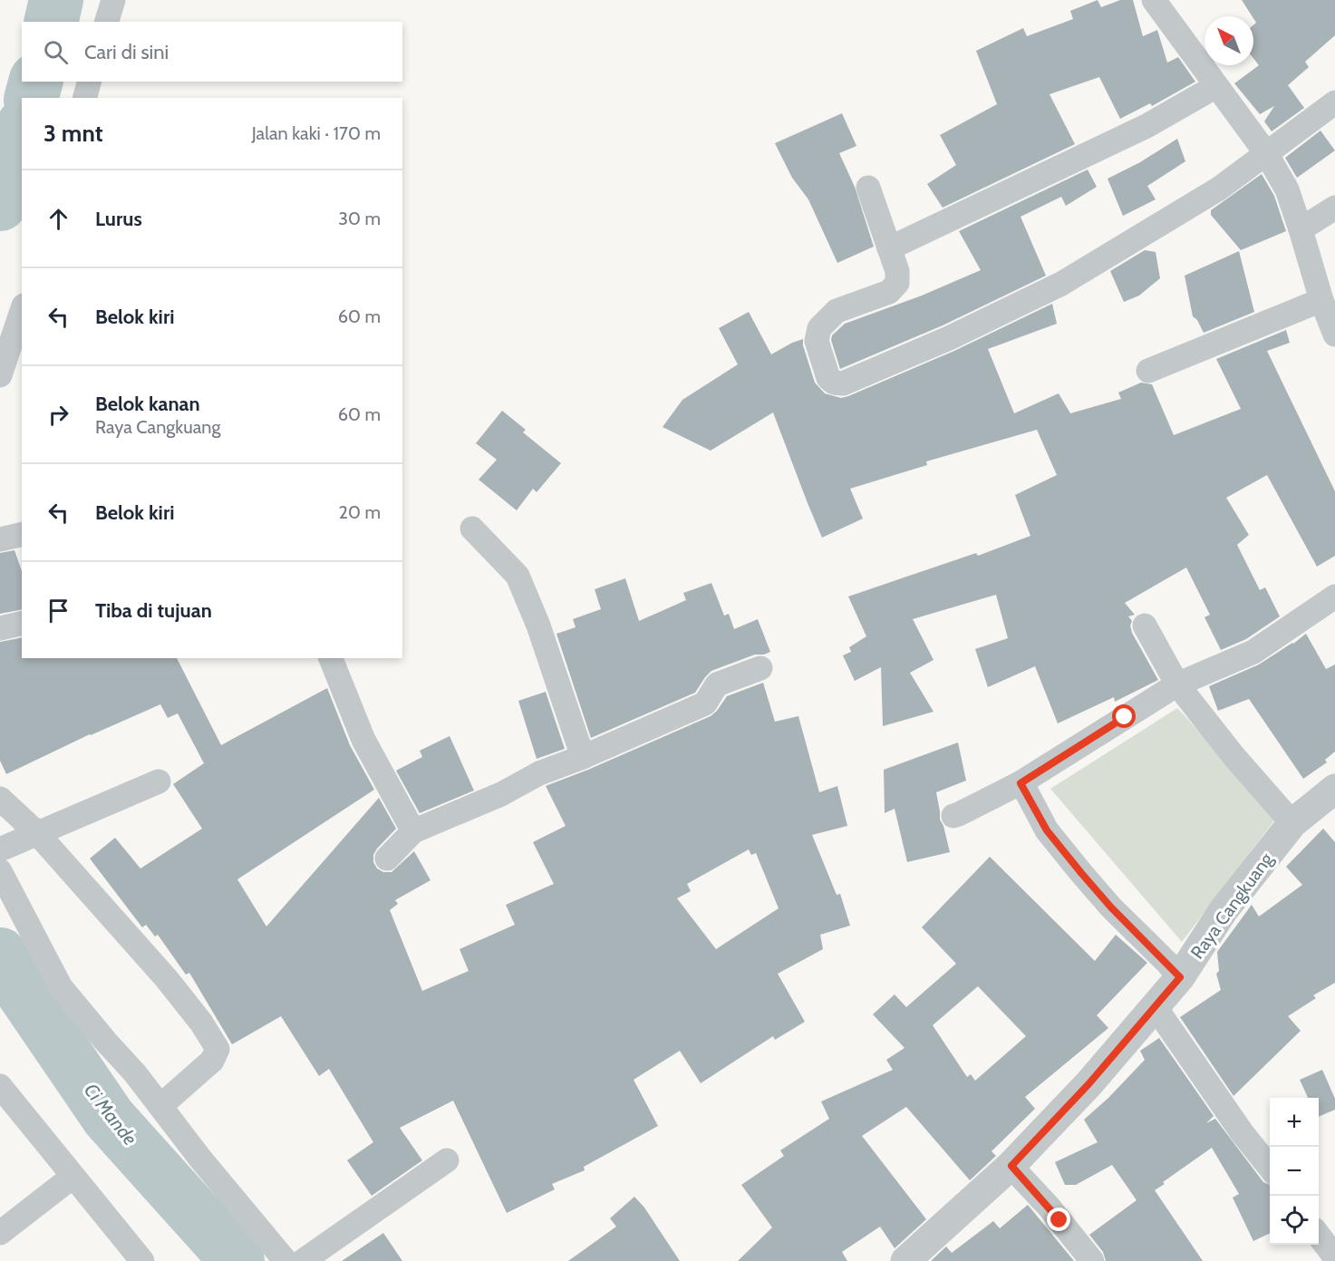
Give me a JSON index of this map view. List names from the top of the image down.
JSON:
{
  "streets": {
    "street": ["Raya Cangkuang"]
  },
  "water": ["Ci Mande"],
  "north": "top left",
  "page": {
    "search": "Cari di sini",
    "heading": ["3 mnt", "Jalan kaki · 170 m"],
    "list": [
      ["Lurus", "30 m"],
      ["Belok kiri", "60 m"],
      ["Belok kanan", "Raya Cangkuang", "60 m"],
      ["Belok kiri", "20 m"],
      "Tiba di tujuan"
    ],
    "map_buttons": ["+", "−"]
  }
}
